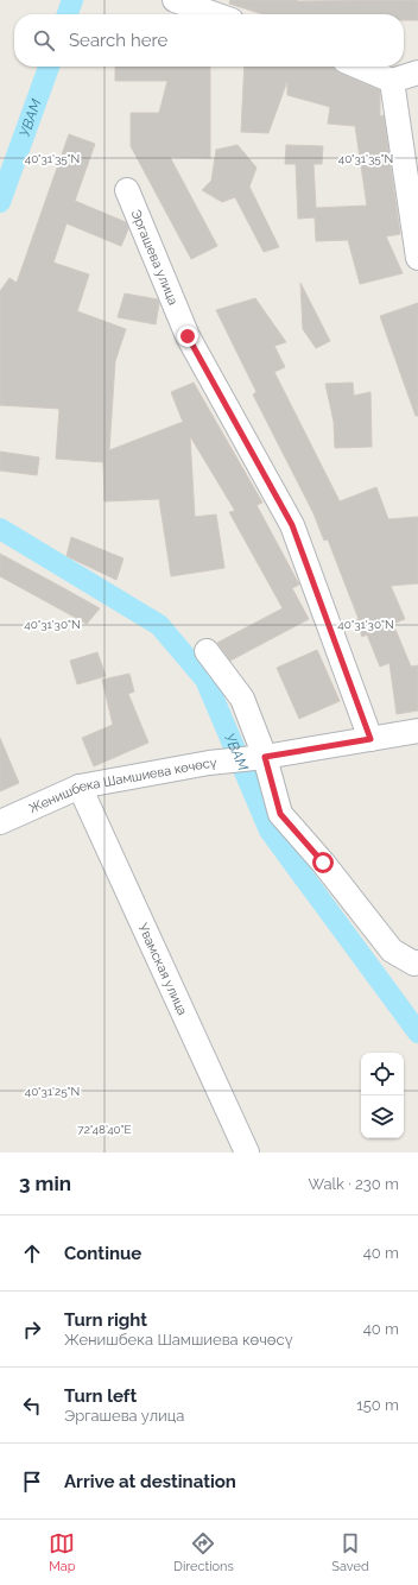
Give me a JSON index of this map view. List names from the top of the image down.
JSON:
{
  "streets": {
    "street": ["Эргашева улица", "Женишбека Шамшиева көчөсү", "Увамская улица"]
  },
  "crossings": [
    ["Эргашева улица", "Женишбека Шамшиева көчөсү"],
    ["Женишбека Шамшиева көчөсү", "Увамская улица"]
  ],
  "water": ["УВАМ"],
  "page": {
    "search": "Search here",
    "heading": ["3 min", "Walk · 230 m"],
    "list": [
      ["Continue", "40 m"],
      ["Turn right", "Женишбека Шамшиева көчөсү", "40 m"],
      ["Turn left", "Эргашева улица", "150 m"],
      "Arrive at destination"
    ],
    "nav": ["Map", "Directions", "Saved"]
  },
  "coordinates": [
    "40°31'35\"N",
    "40°31'30\"N",
    "40°31'25\"N",
    "72°48'40\"E"
  ]
}
